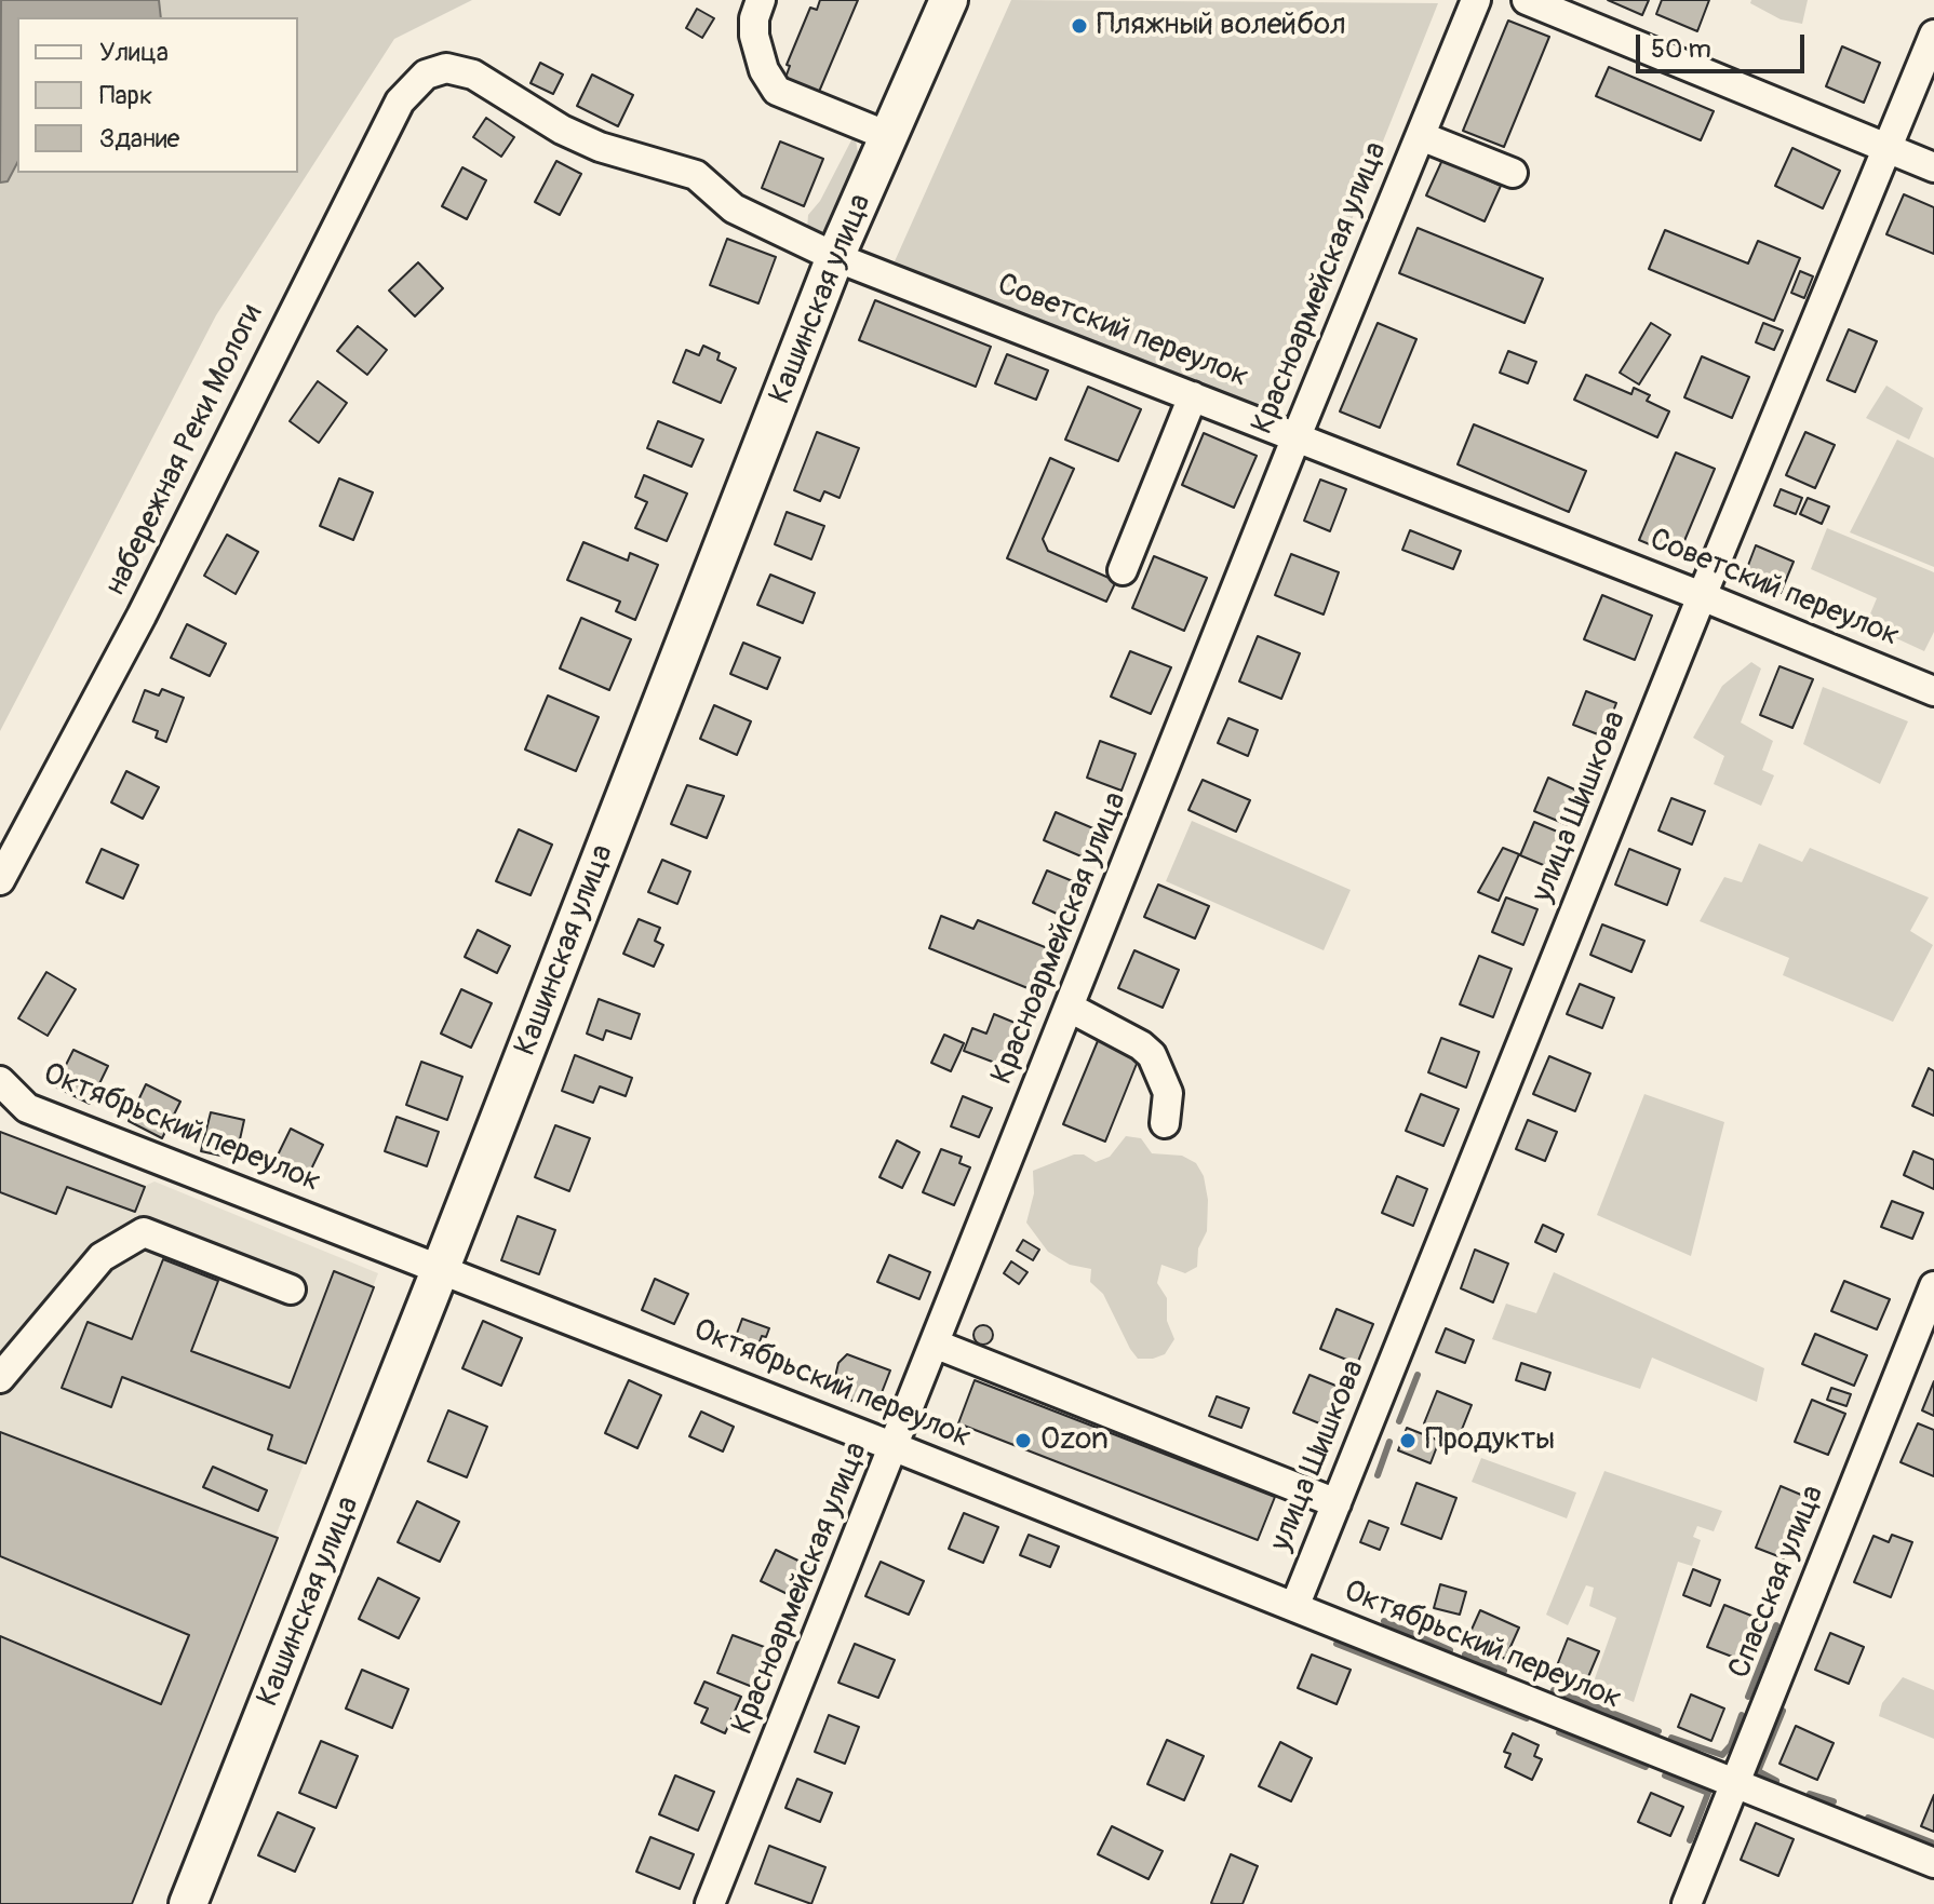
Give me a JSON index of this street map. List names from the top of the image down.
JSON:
{
  "streets": {
    "main road": ["Кашинская улица"],
    "street": [
      "Красноармейская улица",
      "Советский переулок",
      "набережная Реки Мологи",
      "улица Шишкова",
      "Октябрьский переулок",
      "Спасская улица"
    ]
  },
  "crossings": [
    ["Красноармейская улица", "Советский переулок"],
    ["Красноармейская улица", "Октябрьский переулок"],
    ["Кашинская улица", "Советский переулок"],
    ["Кашинская улица", "Октябрьский переулок"],
    ["Советский переулок", "набережная Реки Мологи"],
    ["Советский переулок", "улица Шишкова"],
    ["улица Шишкова", "Октябрьский переулок"],
    ["Октябрьский переулок", "Спасская улица"]
  ],
  "places": ["Пляжный волейбол", "Ozon", "Продукты"],
  "legend": ["Улица", "Парк", "Здание"],
  "scale_bar": "50 m"
}
